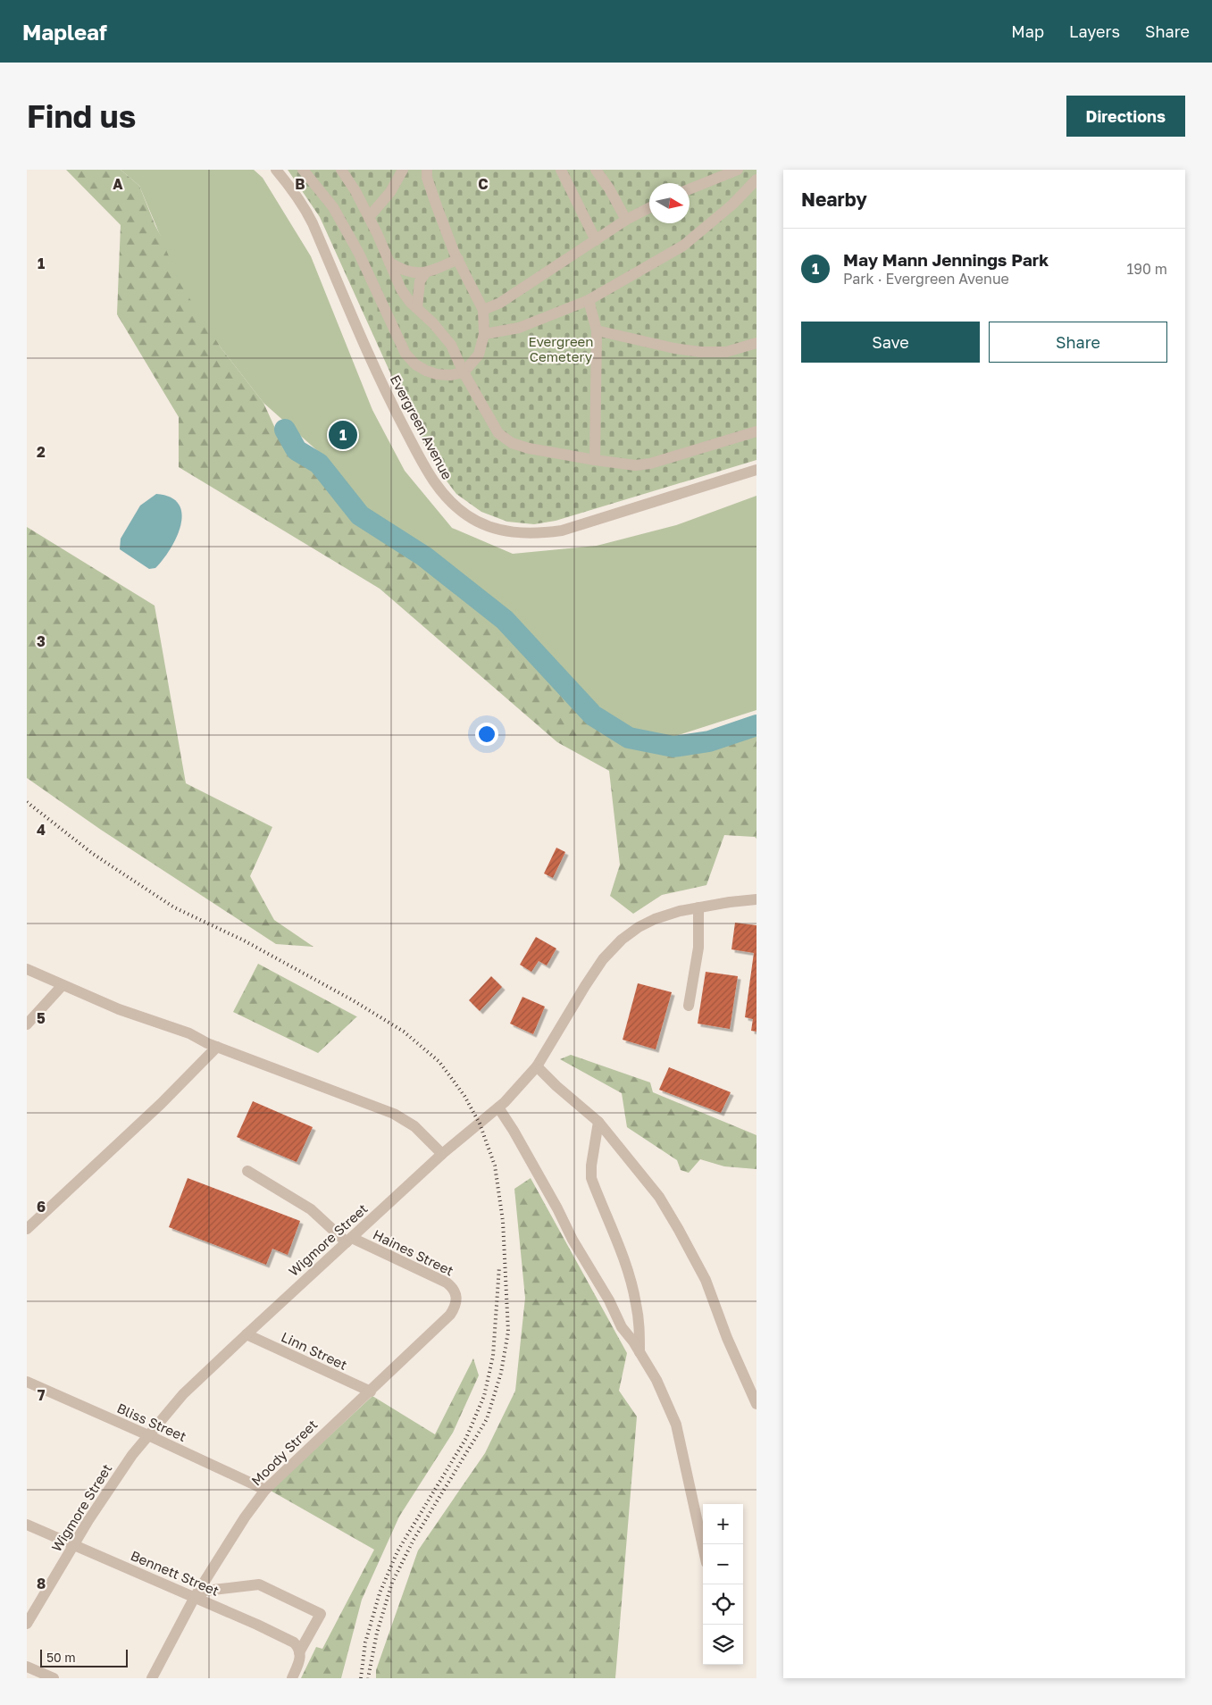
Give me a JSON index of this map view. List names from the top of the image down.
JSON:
{
  "streets": {
    "street": [
      "Evergreen Avenue",
      "Wigmore Street",
      "Haines Street",
      "Linn Street",
      "Bliss Street",
      "Moody Street",
      "Bennett Street"
    ]
  },
  "crossings": [
    ["Wigmore Street", "Haines Street"],
    ["Wigmore Street", "Linn Street"],
    ["Wigmore Street", "Bliss Street"],
    ["Wigmore Street", "Bennett Street"],
    ["Haines Street", "Moody Street"],
    ["Linn Street", "Moody Street"],
    ["Bliss Street", "Moody Street"],
    ["Moody Street", "Bennett Street"]
  ],
  "parks": ["Evergreen Cemetery"],
  "scale_bar": "50 m",
  "north": "right",
  "page": {
    "header": "Mapleaf",
    "nav": ["Map", "Layers", "Share"],
    "buttons": [
      "Directions",
      ["Save", "Share"]
    ],
    "title": "Find us",
    "heading": "Nearby",
    "list": [
      {
        "mark": "1",
        "name": "May Mann Jennings Park",
        "note": "Park · Evergreen Avenue",
        "value": "190 m"
      }
    ],
    "pins": "1",
    "map_buttons": ["+", "−"],
    "scale": "50 m"
  },
  "grid": {
    "columns": ["A", "B", "C"],
    "rows": [
      "1",
      "2",
      "3",
      "4",
      "5",
      "6",
      "7",
      "8"
    ]
  }
}
